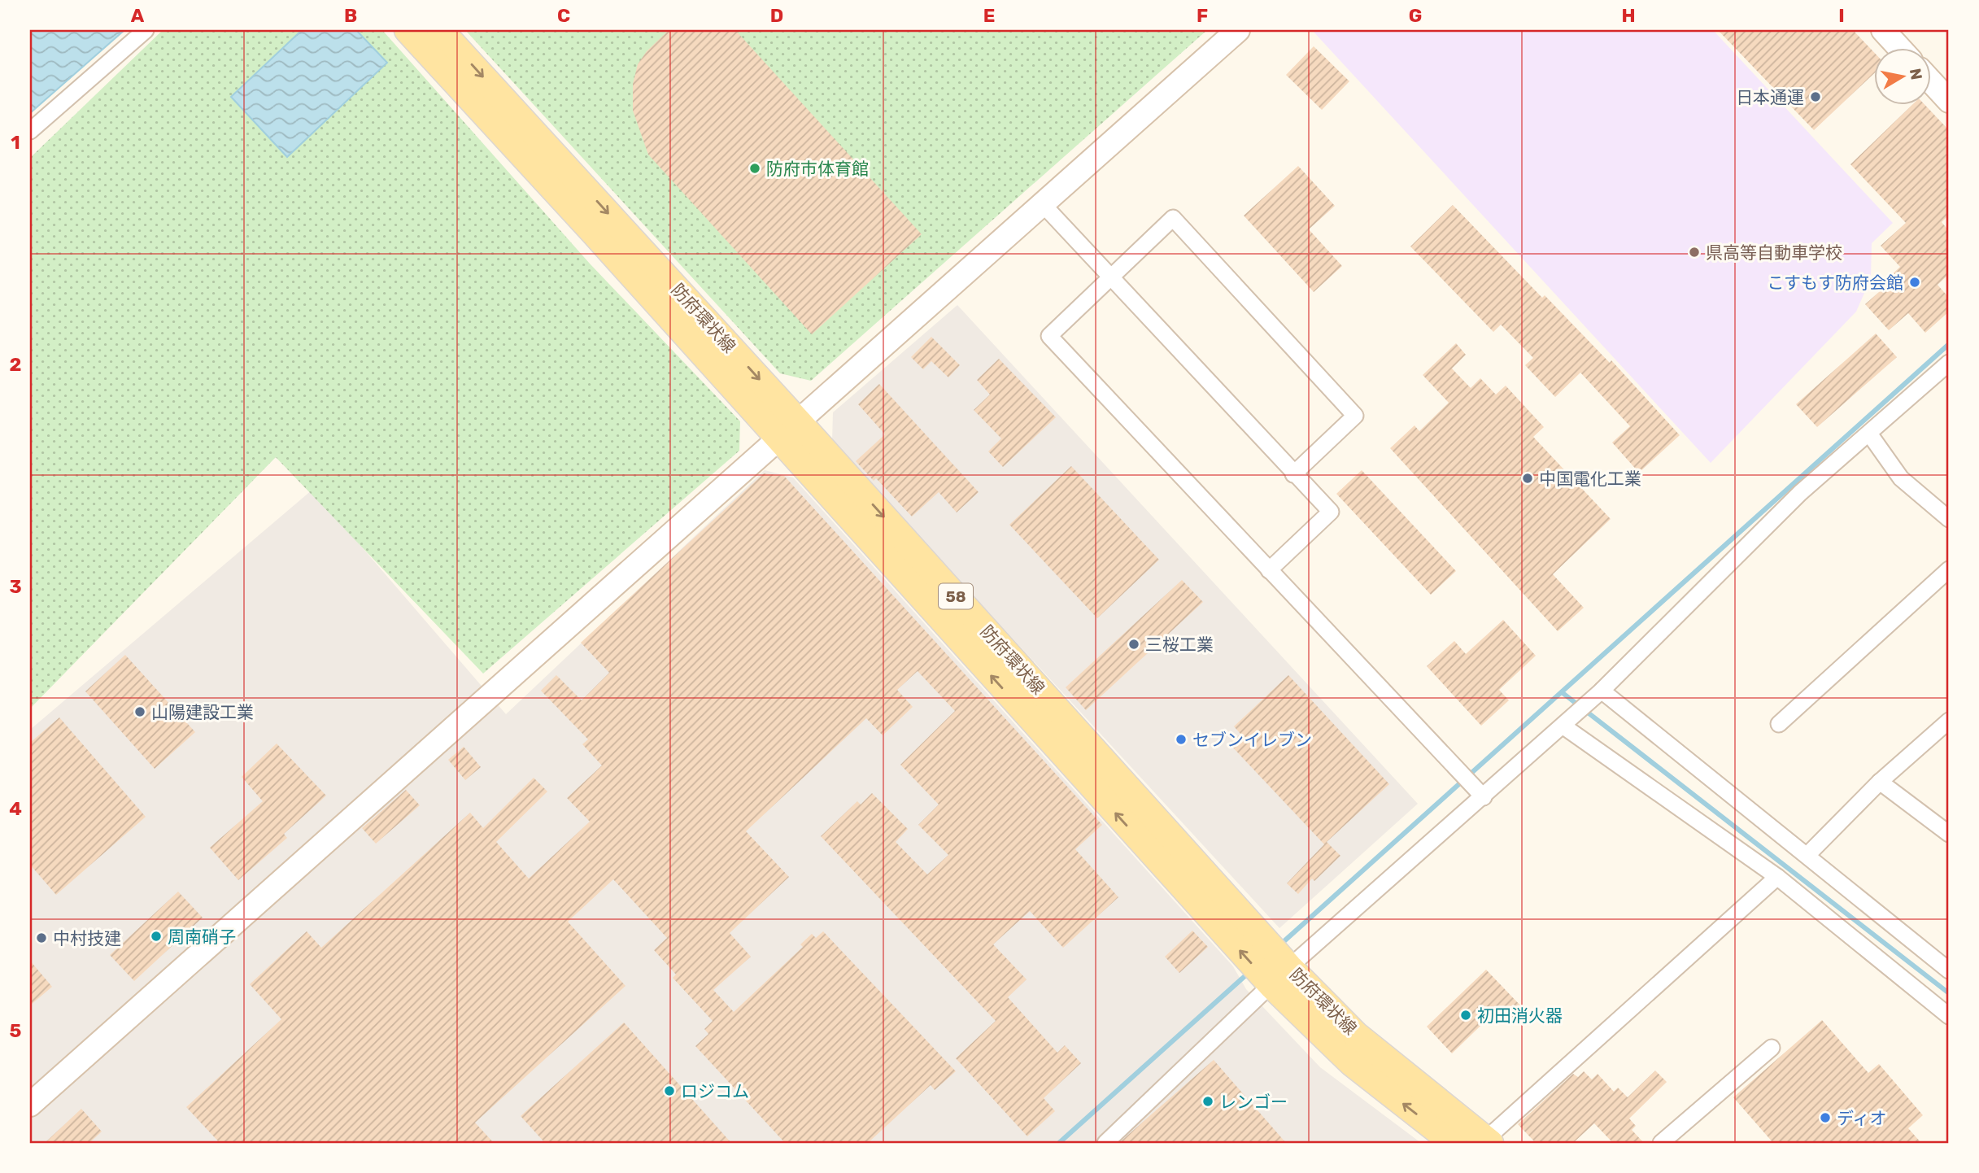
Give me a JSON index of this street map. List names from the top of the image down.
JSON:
{
  "streets": {
    "main road": ["防府環状線", "58"]
  },
  "places": [
    "日本通運",
    "防府市体育館",
    "県高等自動車学校",
    "こすもす防府会館",
    "中国電化工業",
    "三桜工業",
    "山陽建設工業",
    "セブンイレブン",
    "周南硝子",
    "中村技建",
    "初田消火器",
    "ロジコム",
    "レンゴー",
    "ディオ"
  ],
  "north": "right",
  "grid": {
    "columns": [
      "A",
      "B",
      "C",
      "D",
      "E",
      "F",
      "G",
      "H",
      "I"
    ],
    "rows": [
      "1",
      "2",
      "3",
      "4",
      "5"
    ]
  }
}
